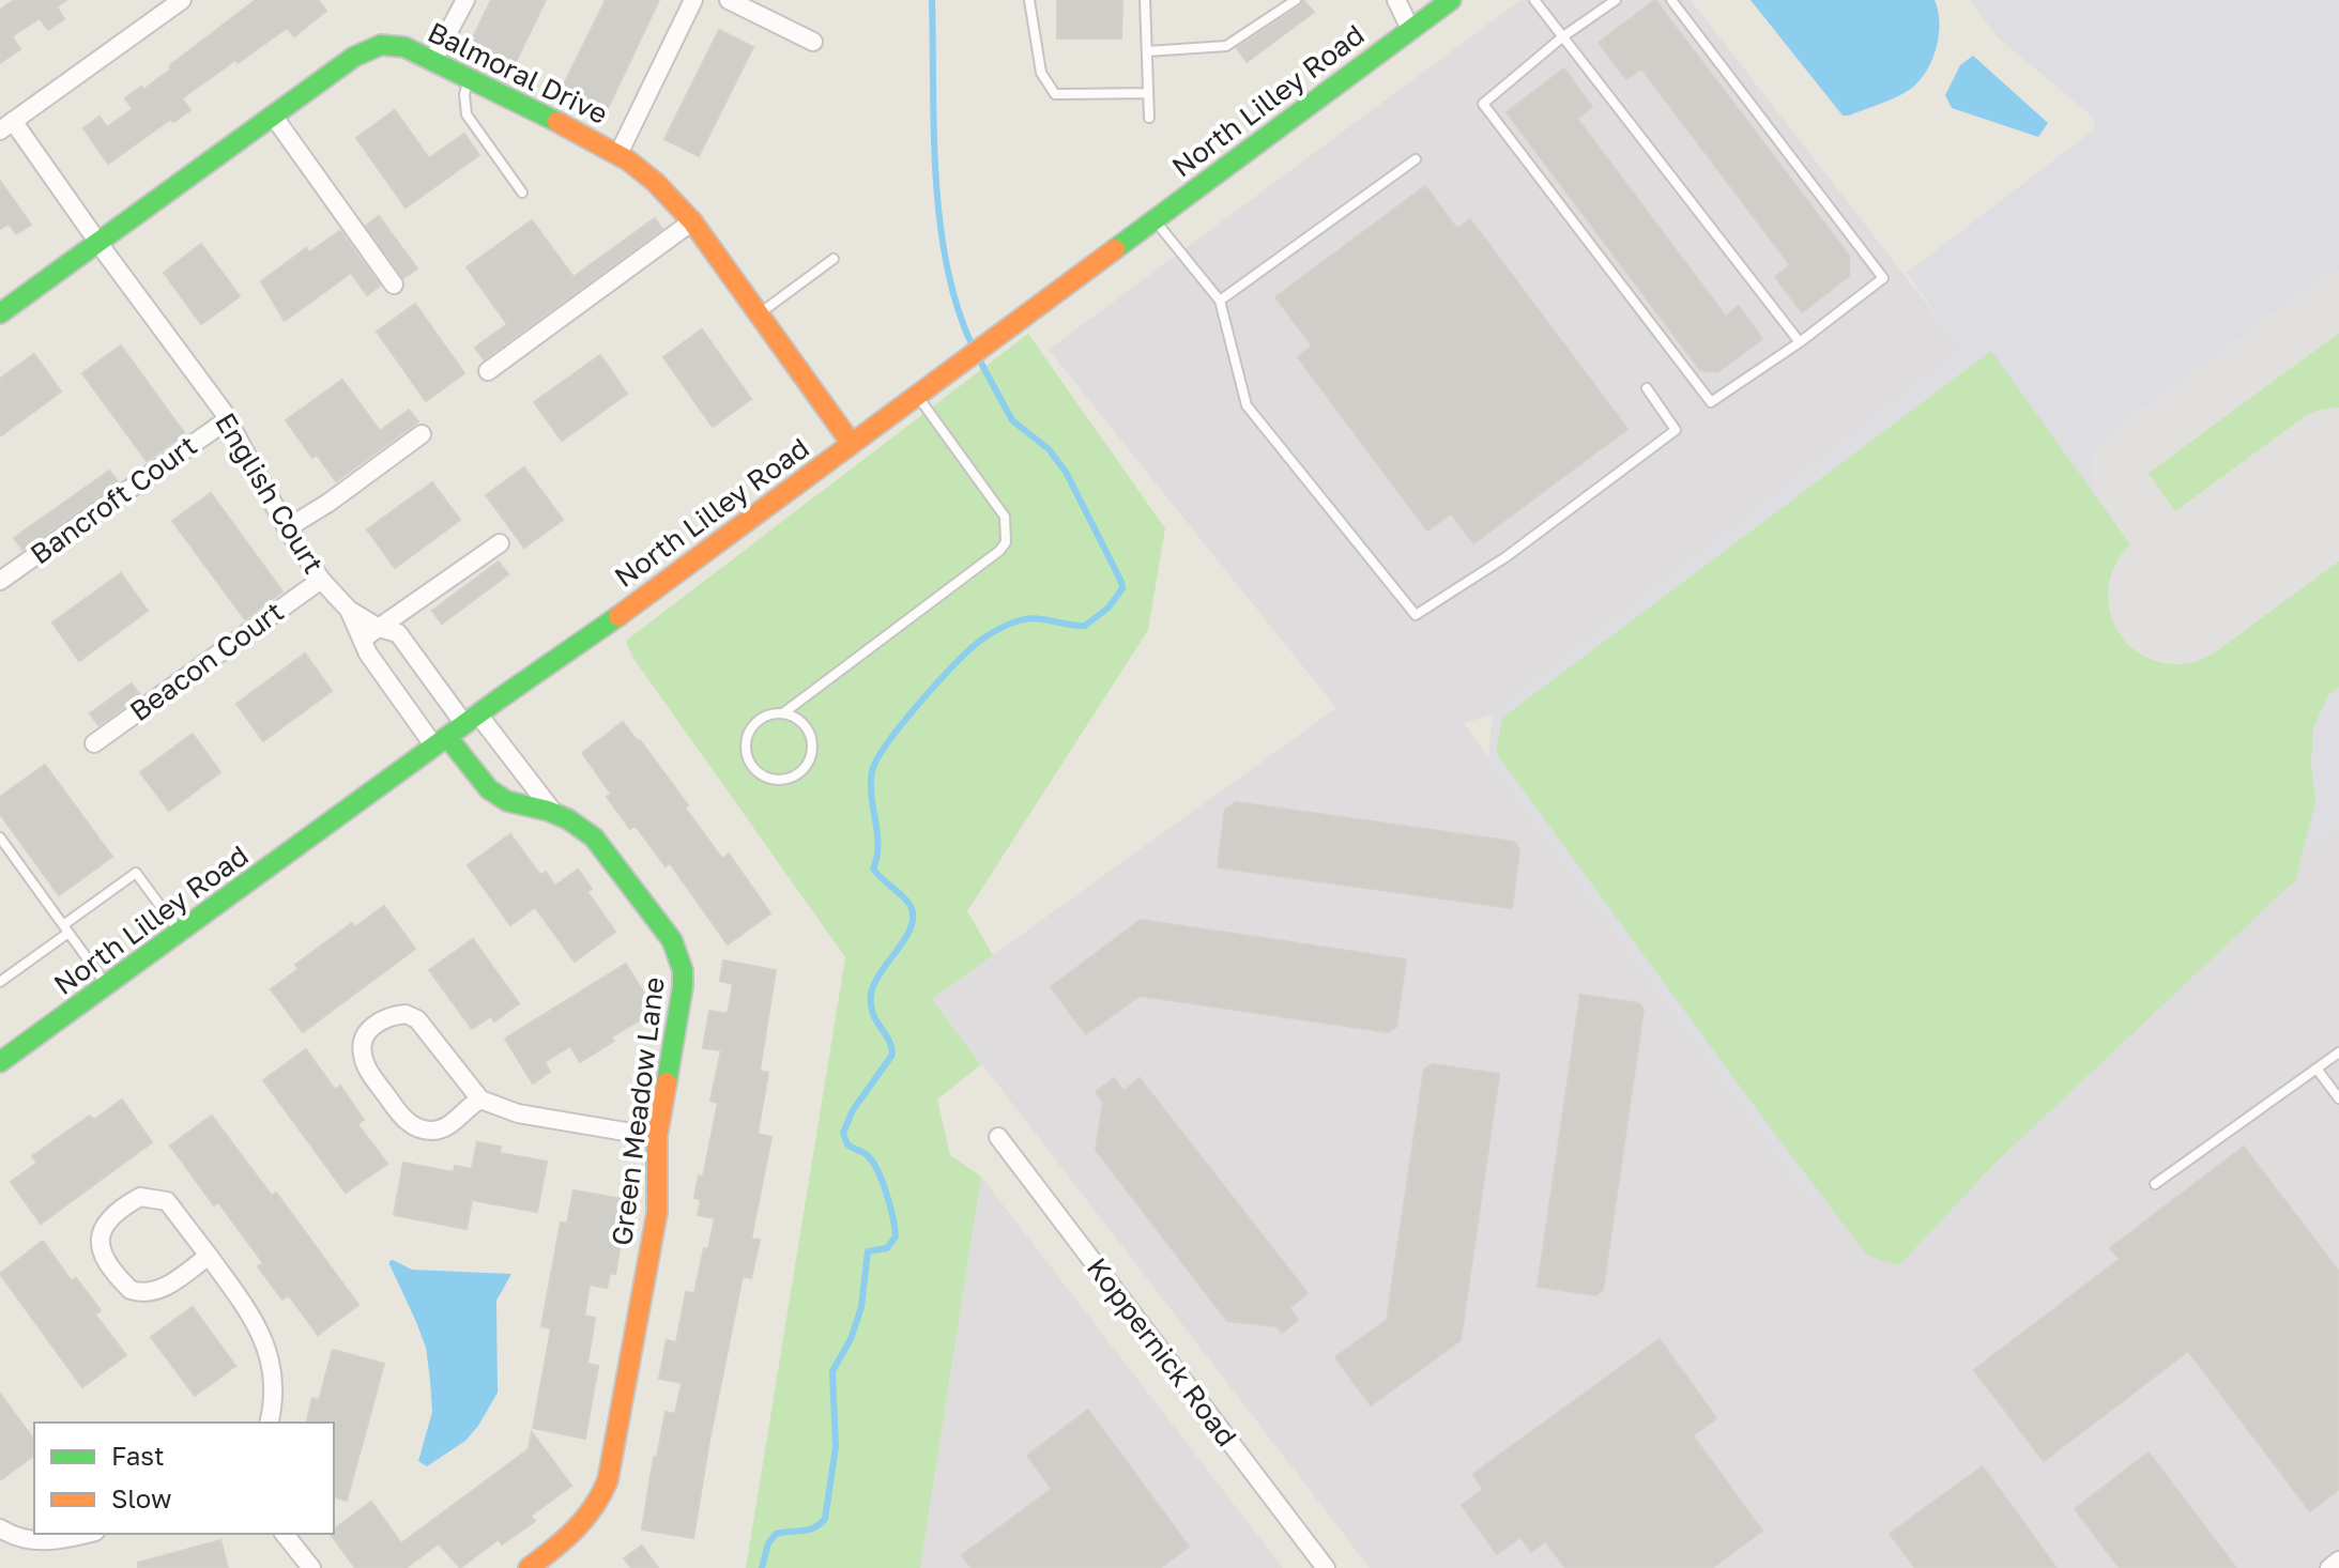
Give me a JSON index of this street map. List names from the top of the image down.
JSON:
{
  "streets": {
    "street": [
      "Balmoral Drive",
      "North Lilley Road",
      "English Court",
      "Bancroft Court",
      "Beacon Court",
      "Green Meadow Lane",
      "Koppernick Road"
    ]
  },
  "crossings": [
    ["Balmoral Drive", "North Lilley Road"],
    ["Balmoral Drive", "English Court"],
    ["North Lilley Road", "English Court"],
    ["North Lilley Road", "Green Meadow Lane"],
    ["English Court", "Bancroft Court"],
    ["English Court", "Beacon Court"],
    ["English Court", "Green Meadow Lane"]
  ],
  "legend": ["Fast", "Slow"]
}
